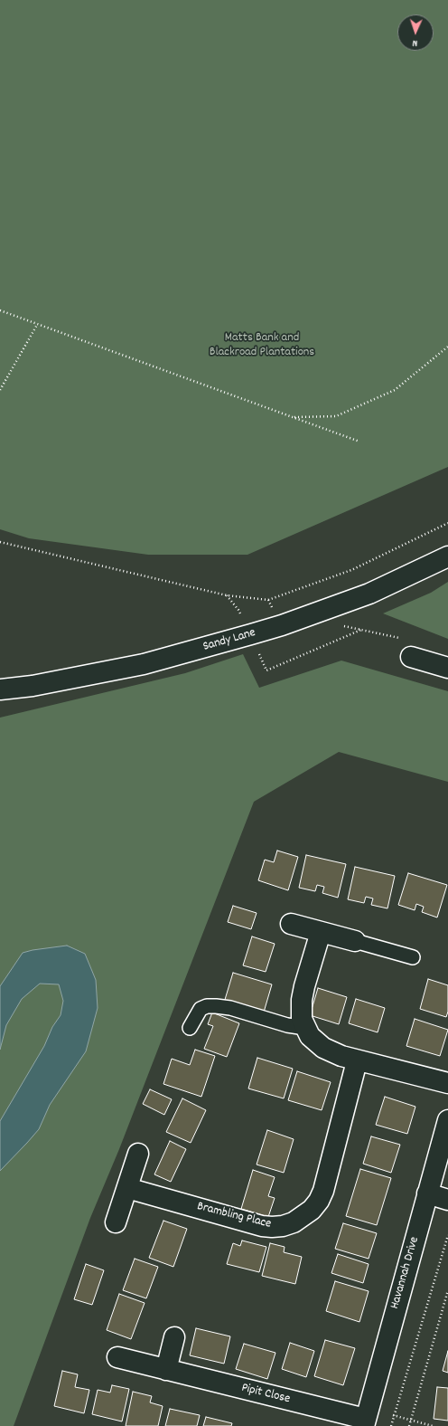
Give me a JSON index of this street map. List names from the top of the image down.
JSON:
{
  "streets": {
    "street": [
      "Sandy Lane",
      "Brambling Place",
      "Havannah Drive",
      "Pipit Close"
    ]
  },
  "crossings": [
    ["Havannah Drive", "Pipit Close"]
  ],
  "parks": ["Matts Bank and Blackroad Plantations"],
  "north": "bottom"
}
